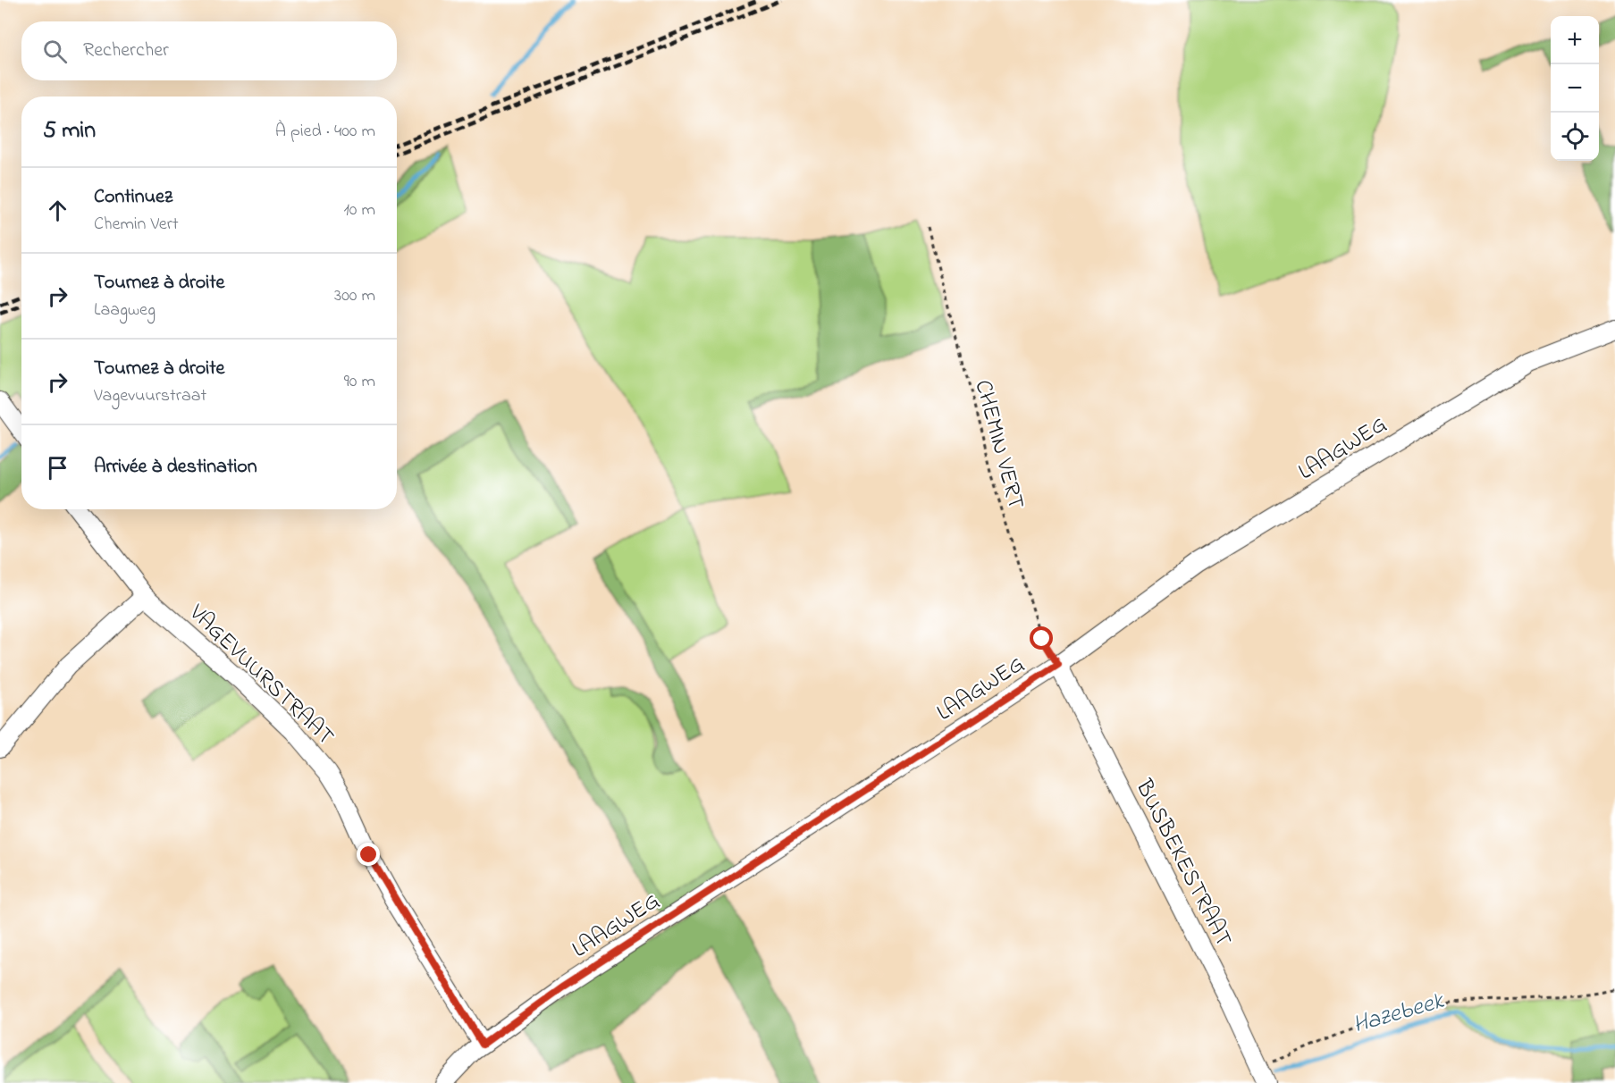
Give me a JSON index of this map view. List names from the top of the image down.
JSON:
{
  "streets": {
    "street": ["LAAGWEG", "VAGEVUURSTRAAT", "BUSBEKESTRAAT"],
    "path": ["CHEMIN VERT"]
  },
  "crossings": [
    ["CHEMIN VERT", "LAAGWEG"],
    ["CHEMIN VERT", "BUSBEKESTRAAT"],
    ["LAAGWEG", "VAGEVUURSTRAAT"],
    ["LAAGWEG", "BUSBEKESTRAAT"]
  ],
  "water": ["Hazebeek"],
  "page": {
    "map_buttons": ["+", "−"],
    "search": "Rechercher",
    "heading": ["5 min", "À pied · 400 m"],
    "list": [
      ["Continuez", "Chemin Vert", "10 m"],
      ["Tournez à droite", "Laagweg", "300 m"],
      ["Tournez à droite", "Vagevuurstraat", "90 m"],
      "Arrivée à destination"
    ]
  }
}
